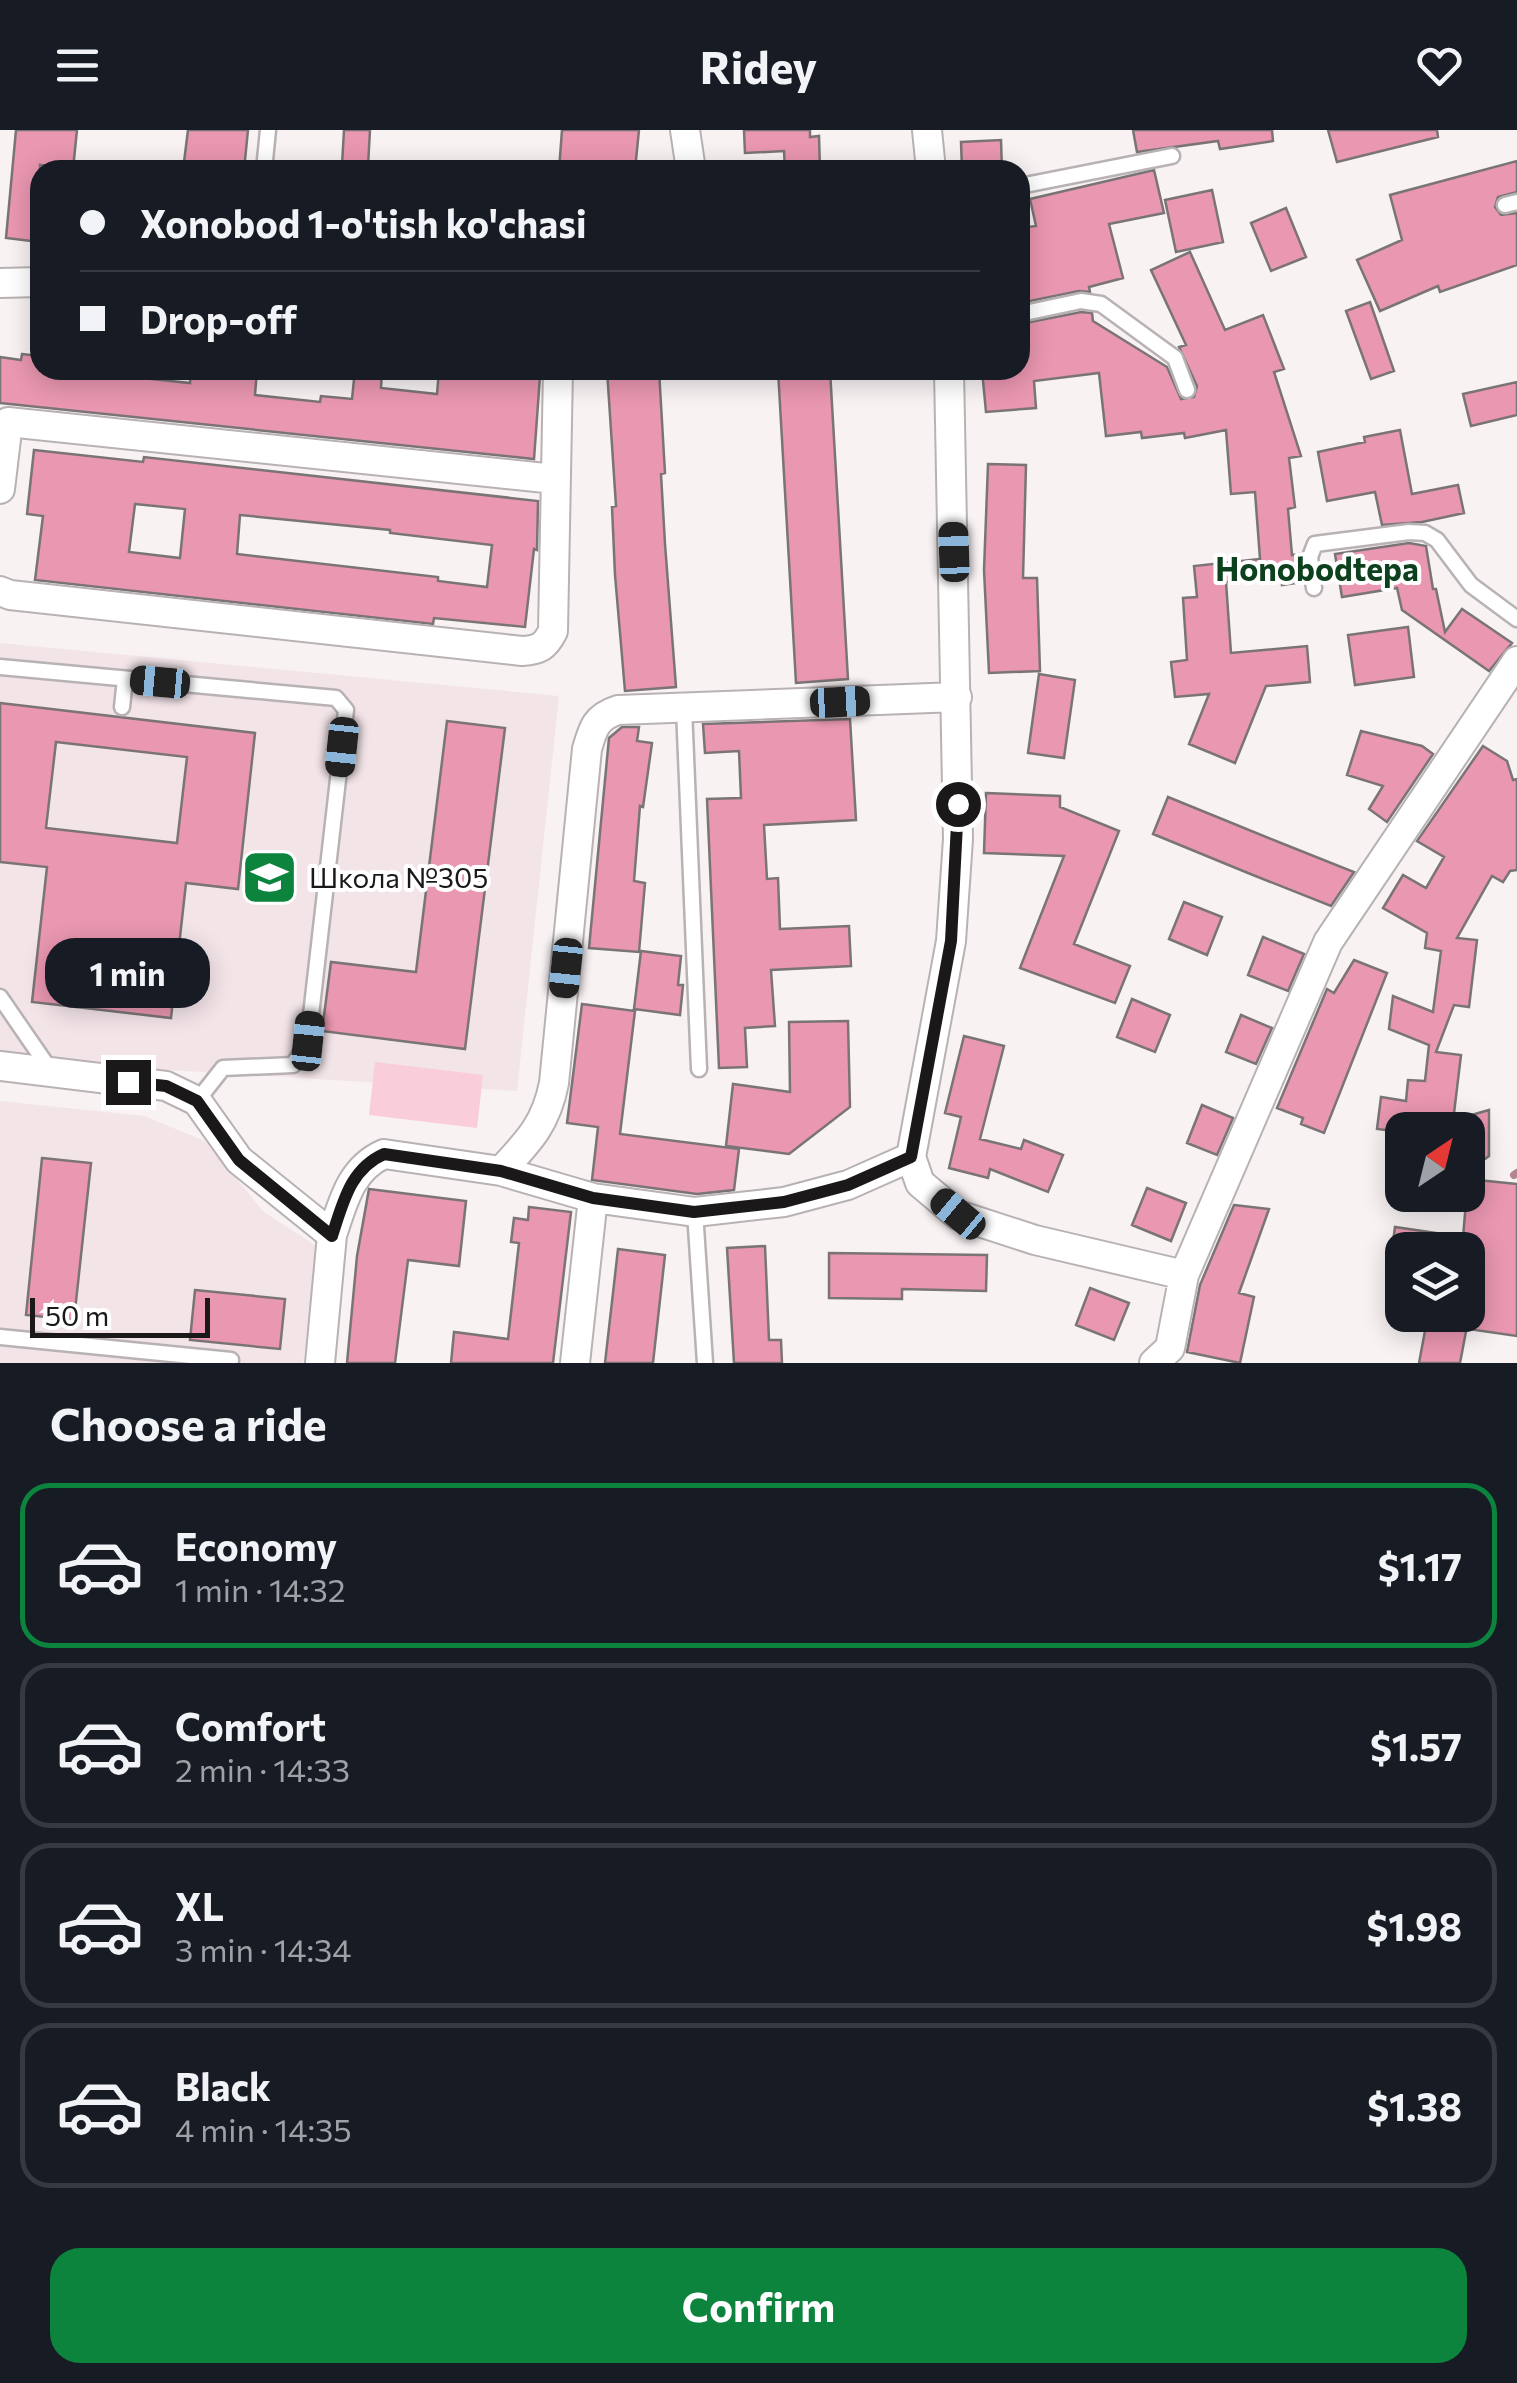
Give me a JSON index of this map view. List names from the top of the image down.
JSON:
{
  "districts": ["Honobodtepa"],
  "places": {
    "school or university": ["Школа №305"]
  },
  "scale_bar": "50 m",
  "north": "top right",
  "page": {
    "header": "Ridey",
    "banner": ["Xonobod 1-o'tish ko'chasi", "Drop-off"],
    "bubble": "1 min",
    "scale": "50 m",
    "heading": "Choose a ride",
    "list": [
      {
        "name": "Economy",
        "note": "1 min · 14:32",
        "value": "$1.17"
      },
      {
        "name": "Comfort",
        "note": "2 min · 14:33",
        "value": "$1.57"
      },
      {
        "name": "XL",
        "note": "3 min · 14:34",
        "value": "$1.98"
      },
      {
        "name": "Black",
        "note": "4 min · 14:35",
        "value": "$1.38"
      }
    ],
    "buttons": "Confirm"
  }
}
